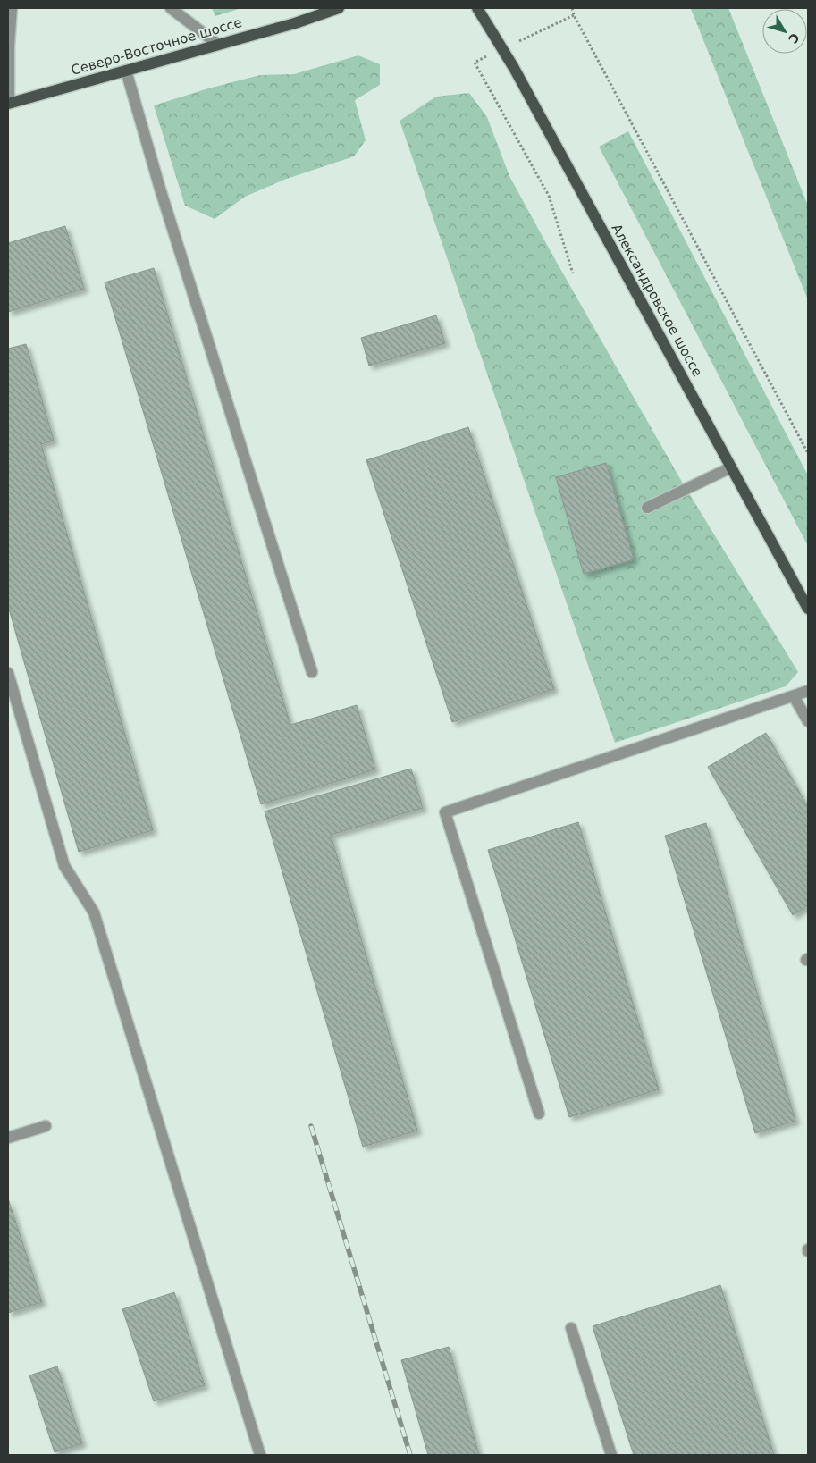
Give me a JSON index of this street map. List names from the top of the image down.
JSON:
{
  "streets": {
    "main road": ["Северо-Восточное шоссе", "Александровское шоссе"]
  },
  "north": "bottom right"
}
